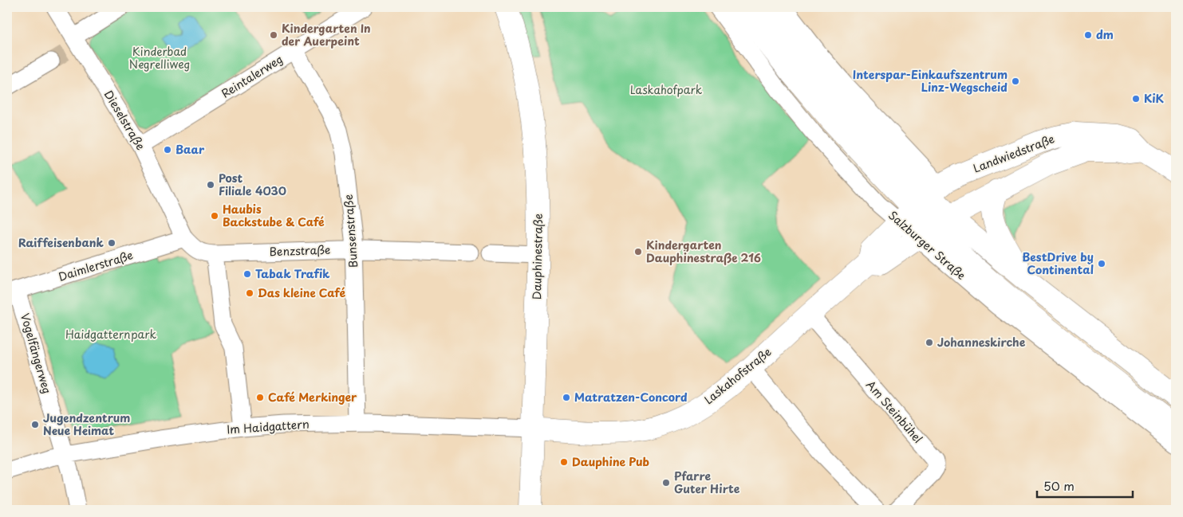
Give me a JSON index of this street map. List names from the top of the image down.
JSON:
{
  "streets": {
    "main road": [
      "Landwiedstraße",
      "Salzburger Straße",
      "Dauphinestraße",
      "Laskahofstraße"
    ],
    "street": [
      "Reintalerweg",
      "Dieselstraße",
      "Bunsenstraße",
      "Benzstraße",
      "Daimlerstraße",
      "Vogelfängerweg",
      "Am Steinbühel",
      "Im Haidgattern"
    ]
  },
  "crossings": [
    ["Reintalerweg", "Dieselstraße"],
    ["Reintalerweg", "Bunsenstraße"],
    ["Dieselstraße", "Benzstraße"],
    ["Dieselstraße", "Daimlerstraße"],
    ["Landwiedstraße", "Salzburger Straße"],
    ["Landwiedstraße", "Laskahofstraße"],
    ["Bunsenstraße", "Benzstraße"],
    ["Bunsenstraße", "Im Haidgattern"],
    ["Salzburger Straße", "Laskahofstraße"],
    ["Benzstraße", "Daimlerstraße"],
    ["Dauphinestraße", "Laskahofstraße"],
    ["Dauphinestraße", "Im Haidgattern"],
    ["Daimlerstraße", "Vogelfängerweg"],
    ["Vogelfängerweg", "Im Haidgattern"],
    ["Laskahofstraße", "Am Steinbühel"],
    ["Laskahofstraße", "Im Haidgattern"]
  ],
  "parks": ["Kinderbad Negrelliweg", "Laskahofpark", "Haidgatternpark"],
  "places": [
    "Kindergarten In der Auerpeint",
    "dm",
    "Interspar-Einkaufszentrum Linz-Wegscheid",
    "KiK",
    "Baar",
    "Post Filiale 4030",
    "Haubis Backstube & Café",
    "Raiffeisenbank",
    "Kindergarten Dauphinestraße 216",
    "BestDrive by Continental",
    "Tabak Trafik",
    "Das kleine Café",
    "Johanneskirche",
    "Café Merkinger",
    "Matratzen-Concord",
    "Jugendzentrum Neue Heimat",
    "Dauphine Pub",
    "Pfarre Guter Hirte"
  ],
  "scale_bar": "50 m"
}
